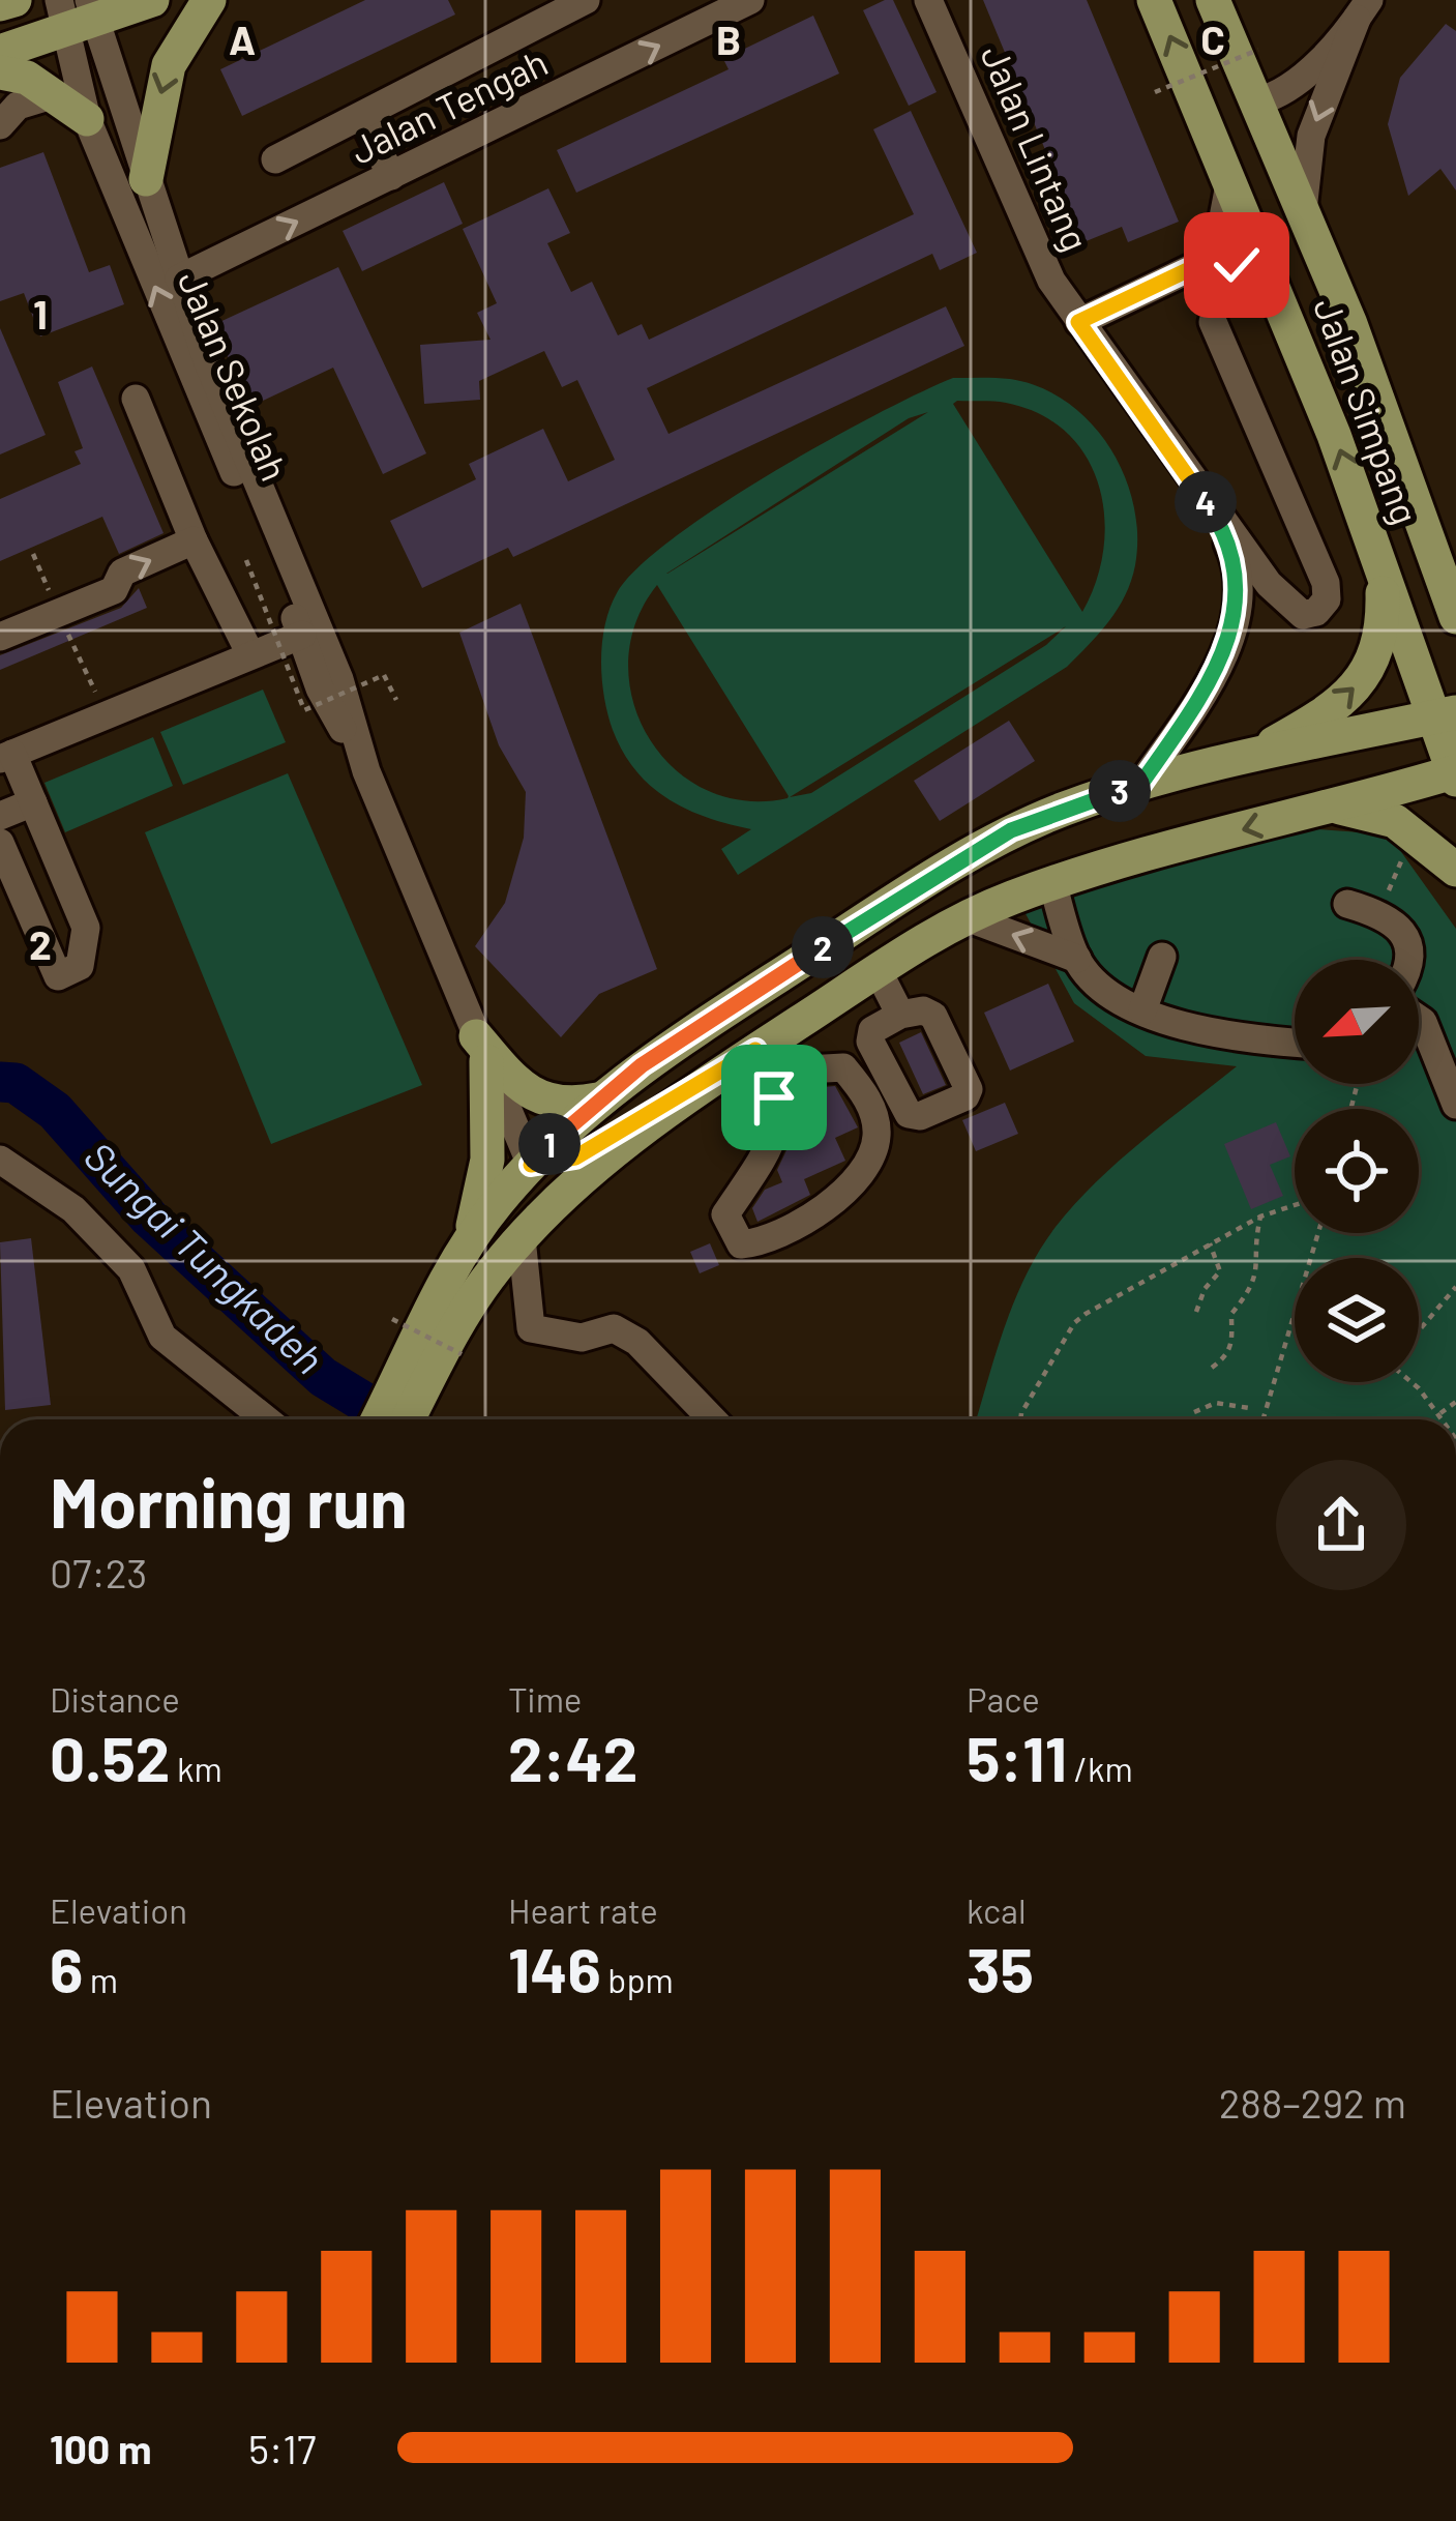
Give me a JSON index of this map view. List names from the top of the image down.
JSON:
{
  "streets": {
    "main road": ["Jalan Simpang"],
    "street": ["Jalan Tengah", "Jalan Lintang", "Jalan Sekolah"]
  },
  "crossings": [
    ["Jalan Tengah", "Jalan Sekolah"]
  ],
  "water": ["Sungai Tungkadeh"],
  "north": "bottom left",
  "page": {
    "pins": [
      "4",
      "3",
      "2",
      "1"
    ],
    "heading": ["Morning run", "07:23"],
    "stats": [
      ["Distance", "0.52 km"],
      ["Time", "2:42"],
      ["Pace", "5:11 /km"],
      ["Elevation", "6 m"],
      ["Heart rate", "146 bpm"],
      ["kcal", "35"]
    ],
    "chart": ["Elevation", "288–292 m"],
    "list": [
      {
        "name": "100 m",
        "note": "5:17"
      }
    ]
  },
  "grid": {
    "columns": ["A", "B", "C"],
    "rows": ["1", "2"]
  }
}
